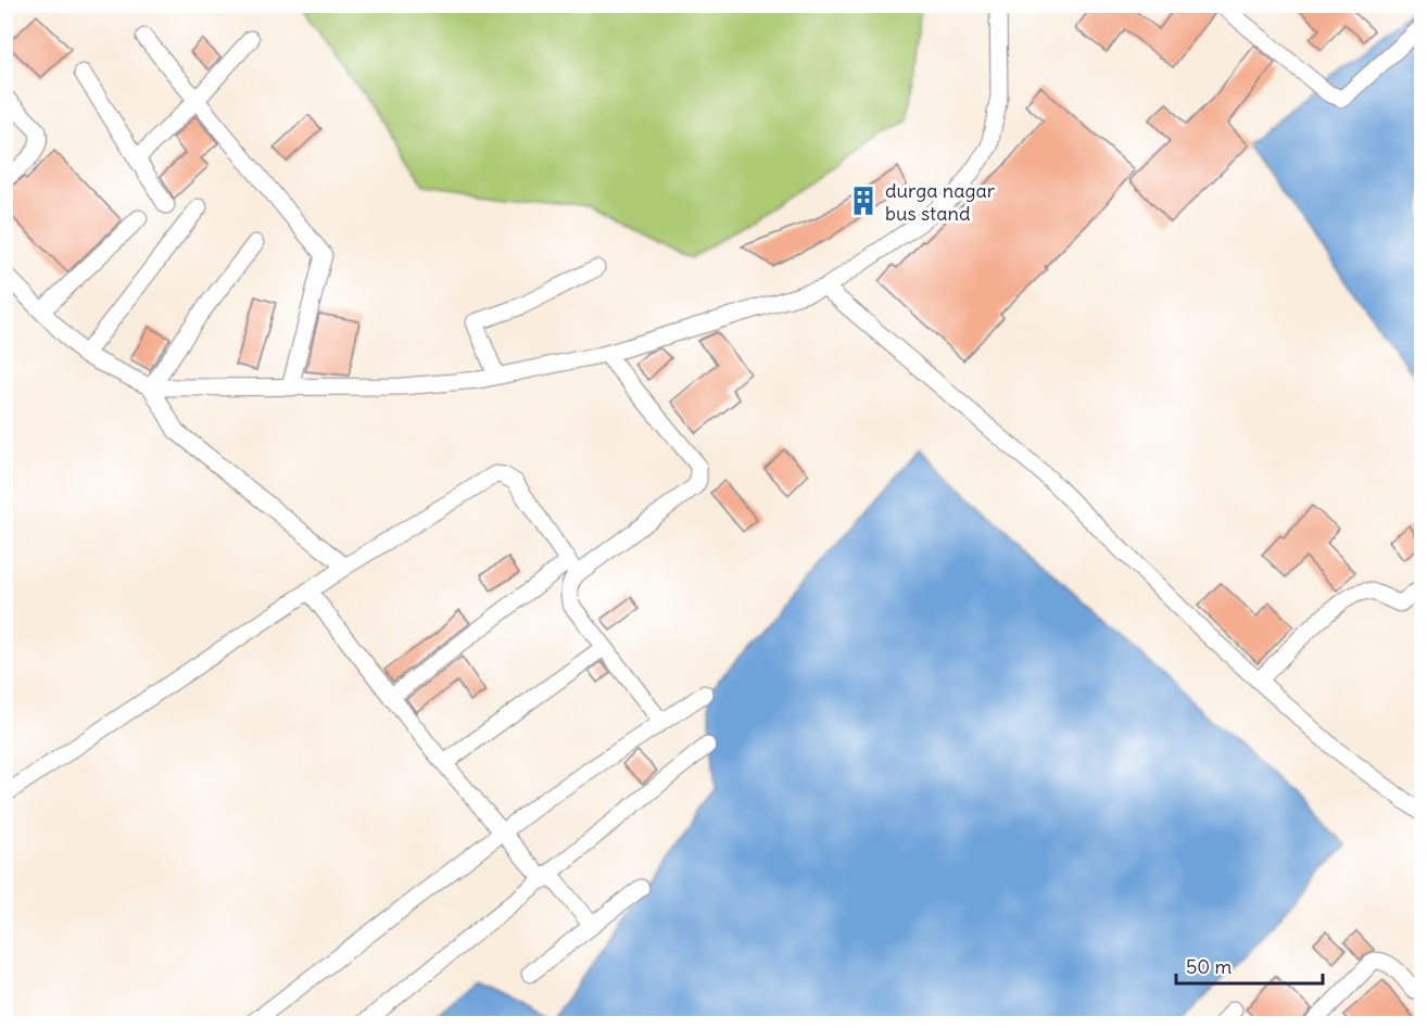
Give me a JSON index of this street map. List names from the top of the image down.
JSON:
{
  "places": {
    "building": ["durga nagar bus stand"]
  },
  "scale_bar": "50 m"
}
